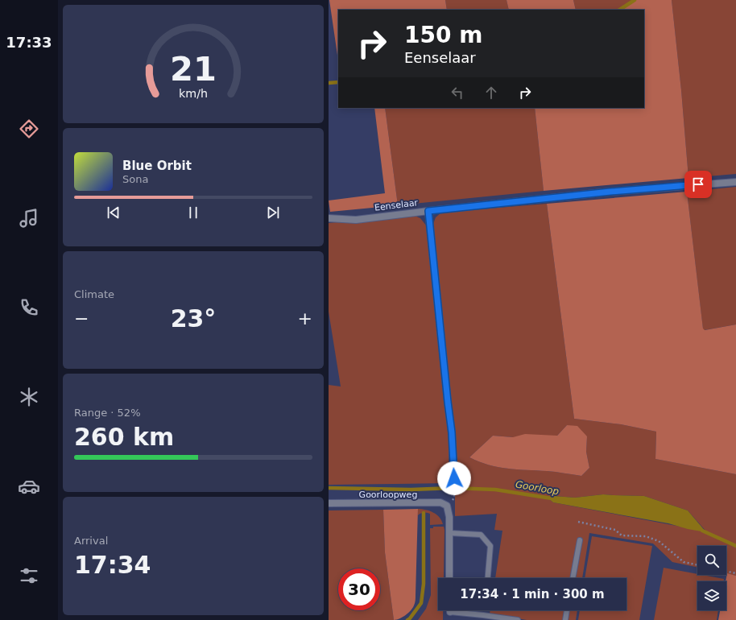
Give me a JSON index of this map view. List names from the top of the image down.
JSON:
{
  "streets": {
    "street": ["Eenselaar", "Goorloopweg"]
  },
  "water": ["Goorloop"],
  "page": {
    "tabs": "17:33",
    "turn": ["150 m", "Eenselaar"],
    "song": ["Blue Orbit", "Sona"],
    "tile": [
      "Climate",
      ["Range · 52%", "260 km"],
      ["Arrival", "17:34"]
    ],
    "heat": ["−", "23°", "+"],
    "limit": "30",
    "trip": "17:34 · 1 min · 300 m",
    "gauge": ["21", "km/h"]
  }
}
